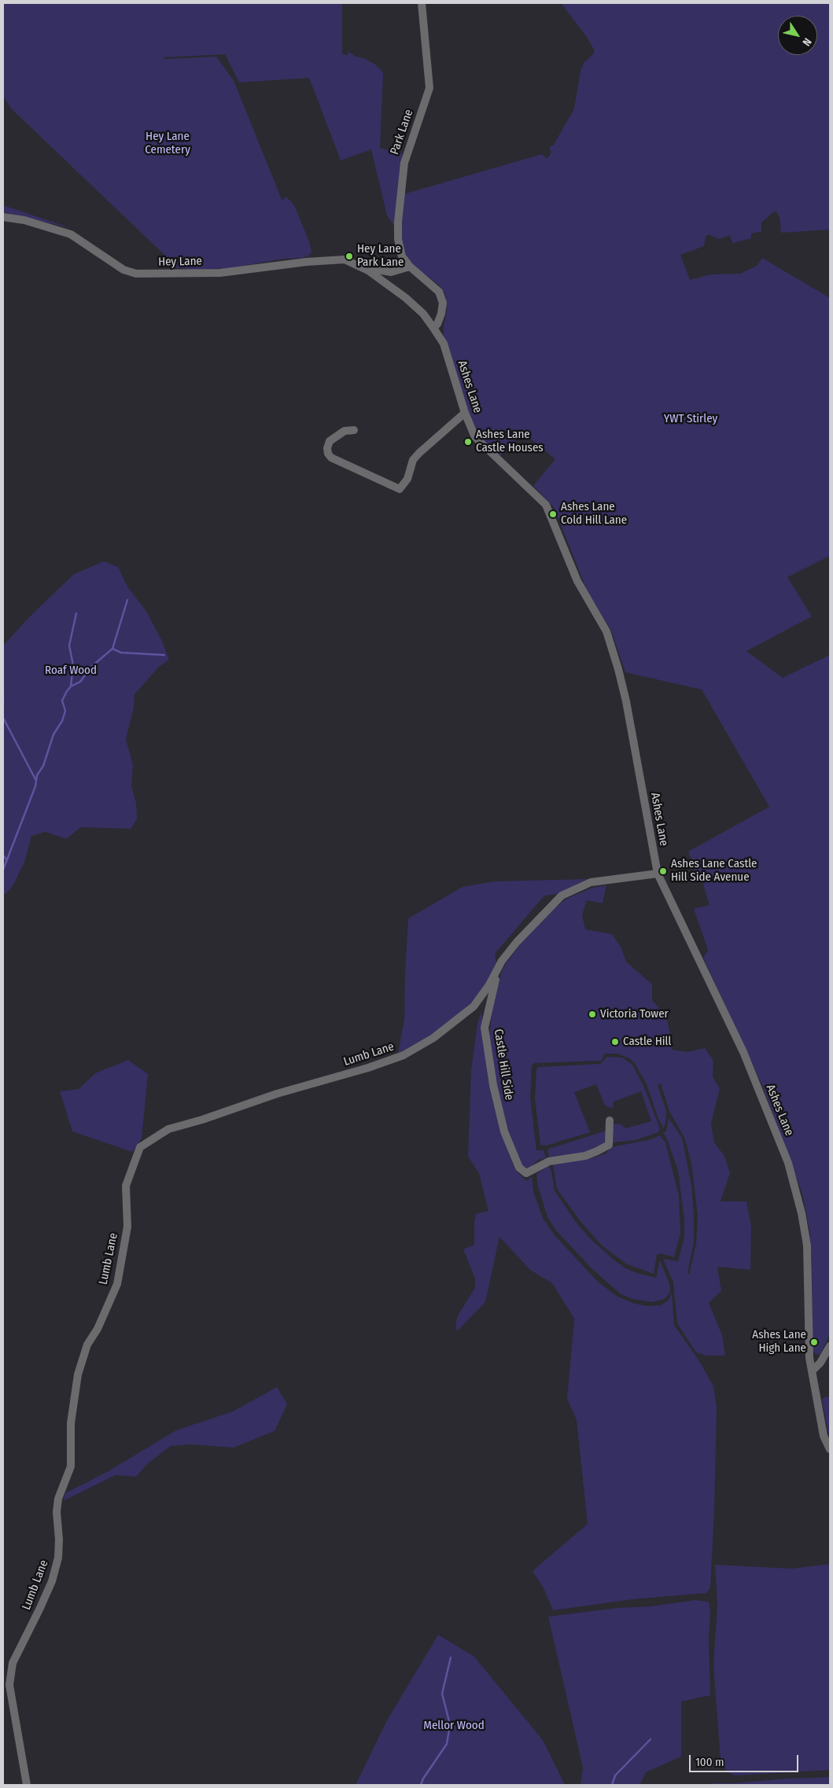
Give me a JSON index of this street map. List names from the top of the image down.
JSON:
{
  "streets": {
    "street": [
      "Park Lane",
      "Hey Lane",
      "Ashes Lane",
      "Lumb Lane",
      "Castle Hill Side"
    ]
  },
  "crossings": [
    ["Park Lane", "Ashes Lane"],
    ["Hey Lane", "Ashes Lane"],
    ["Ashes Lane", "Castle Hill Side"],
    ["Lumb Lane", "Castle Hill Side"]
  ],
  "parks": [
    "Hey Lane Cemetery",
    "YWT Stirley",
    "Roaf Wood",
    "Mellor Wood"
  ],
  "places": [
    "Hey Lane Park Lane",
    "Ashes Lane Castle Houses",
    "Ashes Lane Cold Hill Lane",
    "Ashes Lane Castle Hill Side Avenue",
    "Victoria Tower",
    "Castle Hill",
    "Ashes Lane High Lane"
  ],
  "scale_bar": "100 m",
  "north": "bottom right"
}
